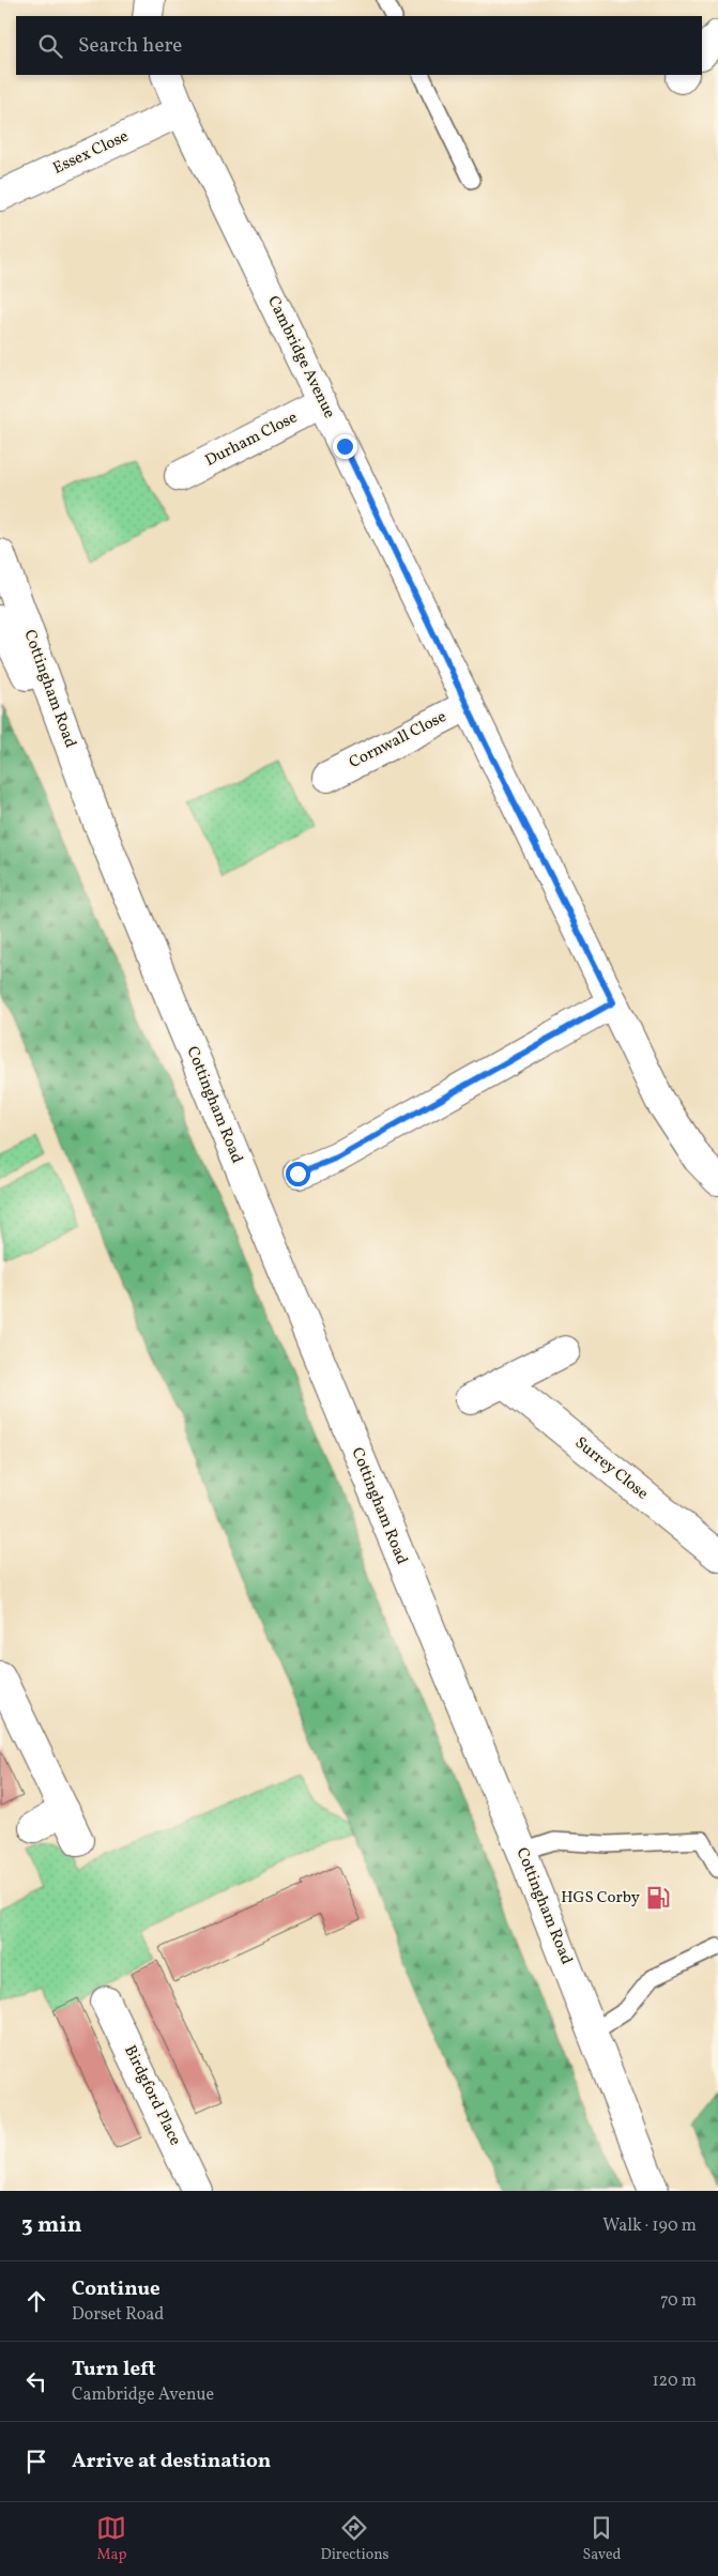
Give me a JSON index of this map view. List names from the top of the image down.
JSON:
{
  "streets": {
    "main road": [
      "Essex Close",
      "Cambridge Avenue",
      "Durham Close",
      "Cottingham Road",
      "Cornwall Close",
      "Surrey Close",
      "Birdgford Place"
    ]
  },
  "crossings": [
    ["Essex Close", "Cambridge Avenue"],
    ["Cambridge Avenue", "Durham Close"],
    ["Cambridge Avenue", "Cornwall Close"]
  ],
  "places": {
    "fuel station": ["HGS Corby"]
  },
  "page": {
    "search": "Search here",
    "heading": ["3 min", "Walk · 190 m"],
    "list": [
      ["Continue", "Dorset Road", "70 m"],
      ["Turn left", "Cambridge Avenue", "120 m"],
      "Arrive at destination"
    ],
    "nav": ["Map", "Directions", "Saved"]
  }
}
